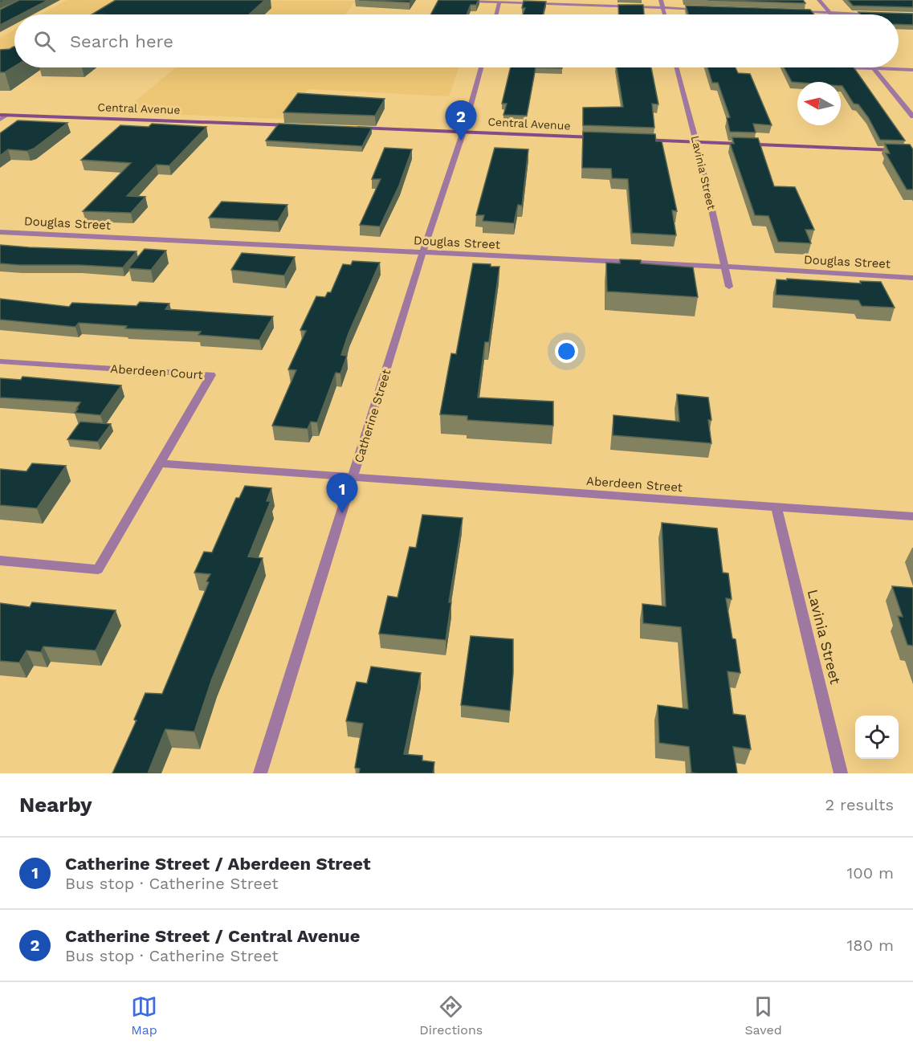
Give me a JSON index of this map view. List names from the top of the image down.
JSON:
{
  "streets": {
    "main road": ["Central Avenue"],
    "street": [
      "Lavinia Street",
      "Douglas Street",
      "Aberdeen Court",
      "Catherine Street",
      "Aberdeen Street"
    ]
  },
  "crossings": [
    ["Central Avenue", "Catherine Street"],
    ["Lavinia Street", "Douglas Street"],
    ["Lavinia Street", "Aberdeen Street"],
    ["Douglas Street", "Catherine Street"],
    ["Catherine Street", "Aberdeen Street"]
  ],
  "north": "left",
  "page": {
    "search": "Search here",
    "pins": ["2", "1"],
    "heading": ["Nearby", "2 results"],
    "list": [
      {
        "mark": "1",
        "name": "Catherine Street / Aberdeen Street",
        "note": "Bus stop · Catherine Street",
        "value": "100 m"
      },
      {
        "mark": "2",
        "name": "Catherine Street / Central Avenue",
        "note": "Bus stop · Catherine Street",
        "value": "180 m"
      }
    ],
    "nav": ["Map", "Directions", "Saved"]
  }
}
